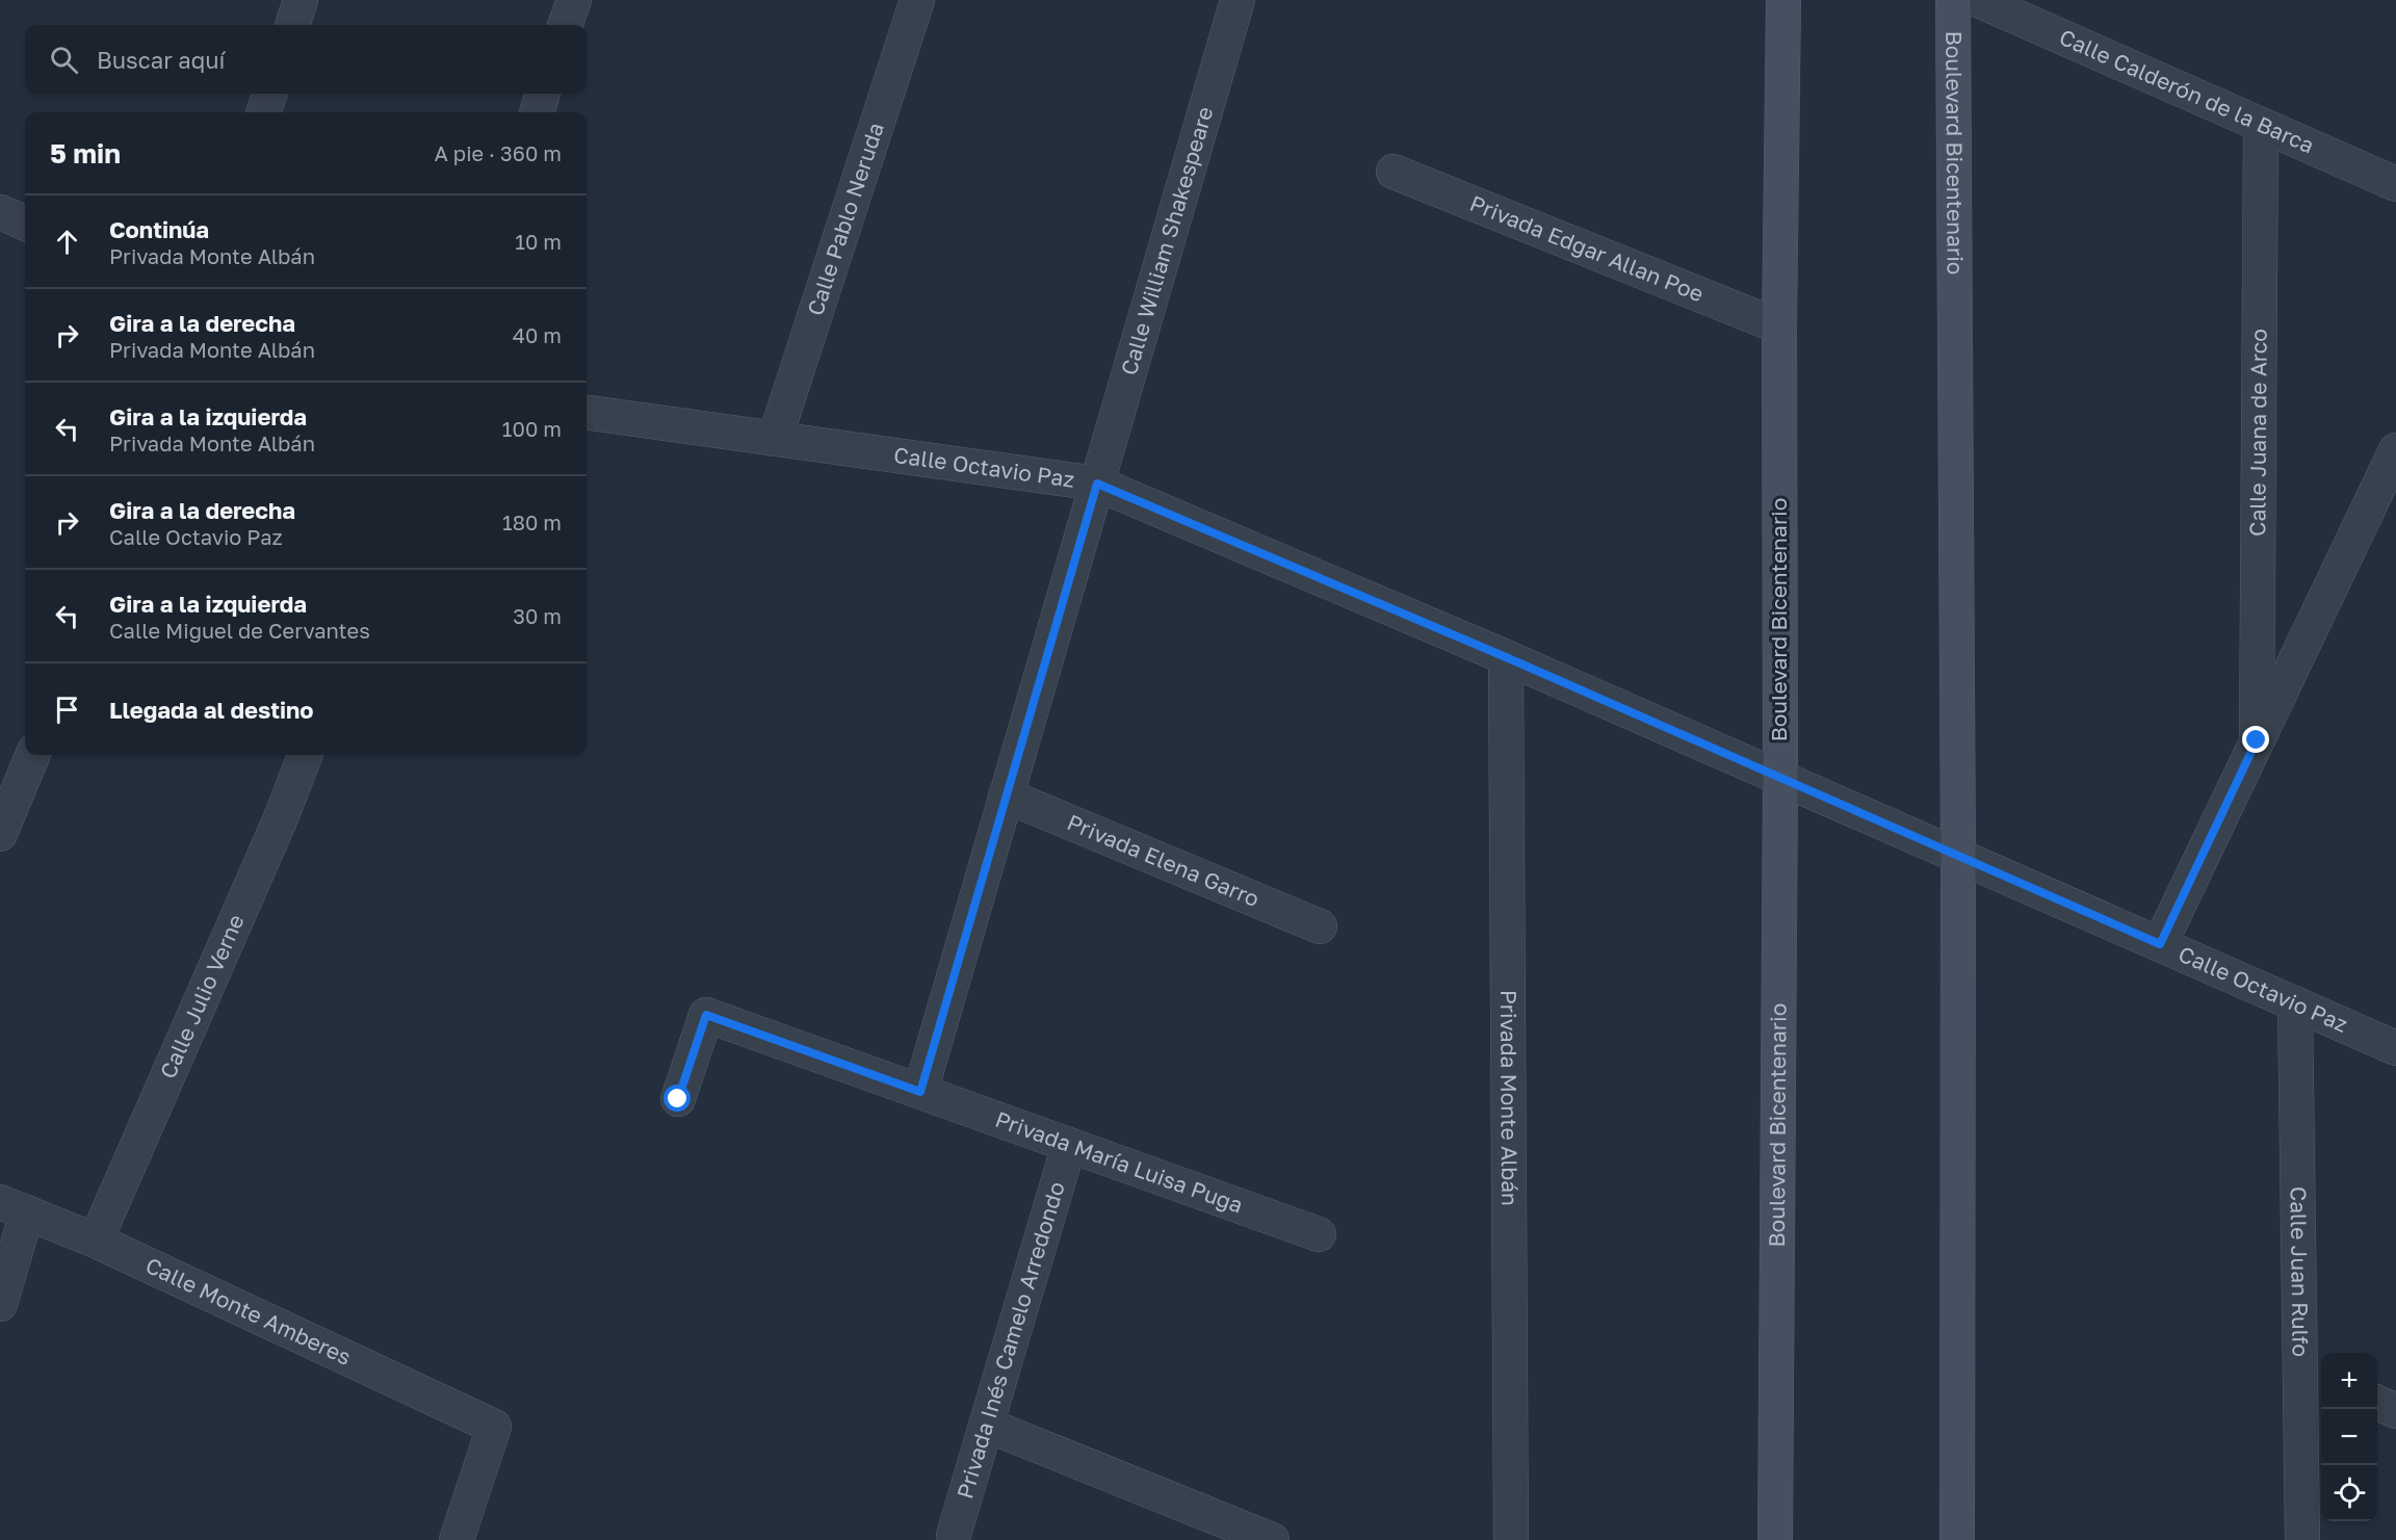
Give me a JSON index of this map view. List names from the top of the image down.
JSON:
{
  "streets": {
    "main road": ["Boulevard Bicentenario"],
    "street": [
      "Calle Calderón de la Barca",
      "Calle Pablo Neruda",
      "Calle William Shakespeare",
      "Privada Edgar Allan Poe",
      "Calle Juana de Arco",
      "Calle Octavio Paz",
      "Privada Elena Garro",
      "Calle Julio Verne",
      "Privada Monte Albán",
      "Privada María Luisa Puga",
      "Calle Juan Rulfo",
      "Calle Monte Amberes",
      "Privada Inés Camelo Arredondo"
    ]
  },
  "crossings": [
    ["Calle Calderón de la Barca", "Calle Juana de Arco"],
    ["Boulevard Bicentenario", "Privada Edgar Allan Poe"],
    ["Boulevard Bicentenario", "Calle Octavio Paz"],
    ["Calle Pablo Neruda", "Calle Octavio Paz"],
    ["Calle William Shakespeare", "Calle Octavio Paz"],
    ["Calle Octavio Paz", "Privada Monte Albán"],
    ["Calle Octavio Paz", "Calle Juan Rulfo"],
    ["Calle Julio Verne", "Calle Monte Amberes"],
    ["Privada María Luisa Puga", "Privada Inés Camelo Arredondo"]
  ],
  "page": {
    "search": "Buscar aquí",
    "heading": ["5 min", "A pie · 360 m"],
    "list": [
      ["Continúa", "Privada Monte Albán", "10 m"],
      ["Gira a la derecha", "Privada Monte Albán", "40 m"],
      ["Gira a la izquierda", "Privada Monte Albán", "100 m"],
      ["Gira a la derecha", "Calle Octavio Paz", "180 m"],
      ["Gira a la izquierda", "Calle Miguel de Cervantes", "30 m"],
      "Llegada al destino"
    ],
    "map_buttons": ["+", "−"]
  }
}
